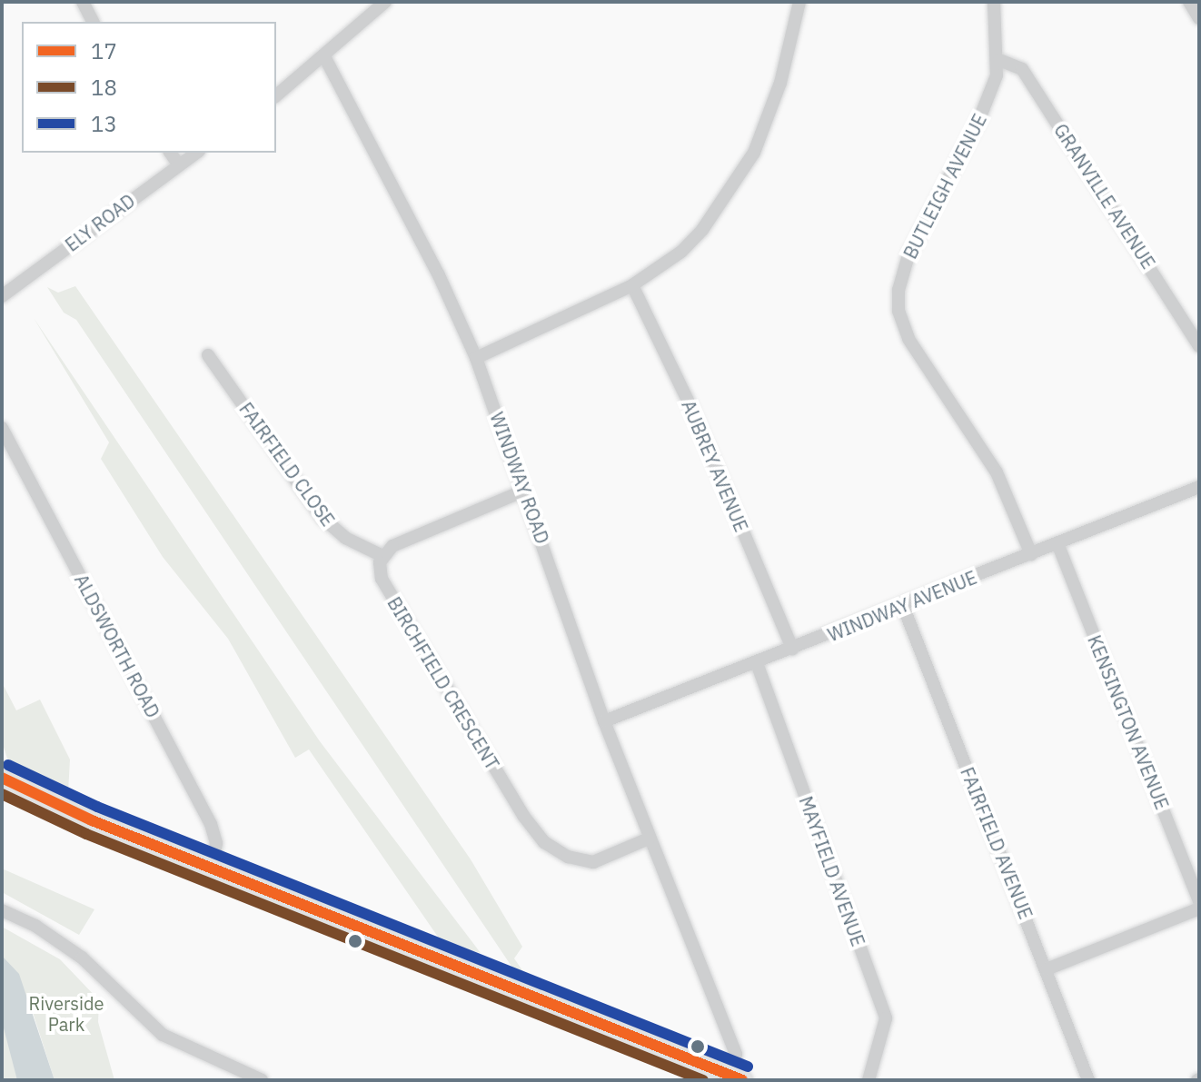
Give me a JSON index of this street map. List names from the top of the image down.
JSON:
{
  "streets": {
    "street": [
      "BUTLEIGH AVENUE",
      "GRANVILLE AVENUE",
      "ELY ROAD",
      "FAIRFIELD CLOSE",
      "AUBREY AVENUE",
      "WINDWAY ROAD",
      "WINDWAY AVENUE",
      "ALDSWORTH ROAD",
      "BIRCHFIELD CRESCENT",
      "KENSINGTON AVENUE",
      "FAIRFIELD AVENUE",
      "MAYFIELD AVENUE"
    ]
  },
  "crossings": [
    ["BUTLEIGH AVENUE", "GRANVILLE AVENUE"],
    ["BUTLEIGH AVENUE", "WINDWAY AVENUE"],
    ["FAIRFIELD CLOSE", "BIRCHFIELD CRESCENT"],
    ["AUBREY AVENUE", "WINDWAY AVENUE"],
    ["WINDWAY ROAD", "WINDWAY AVENUE"],
    ["WINDWAY ROAD", "BIRCHFIELD CRESCENT"],
    ["WINDWAY AVENUE", "KENSINGTON AVENUE"],
    ["WINDWAY AVENUE", "FAIRFIELD AVENUE"],
    ["WINDWAY AVENUE", "MAYFIELD AVENUE"]
  ],
  "parks": ["Riverside Park"],
  "lines": ["transit line 13", "transit line 17", "transit line 18"],
  "legend": ["17", "18", "13"]
}
